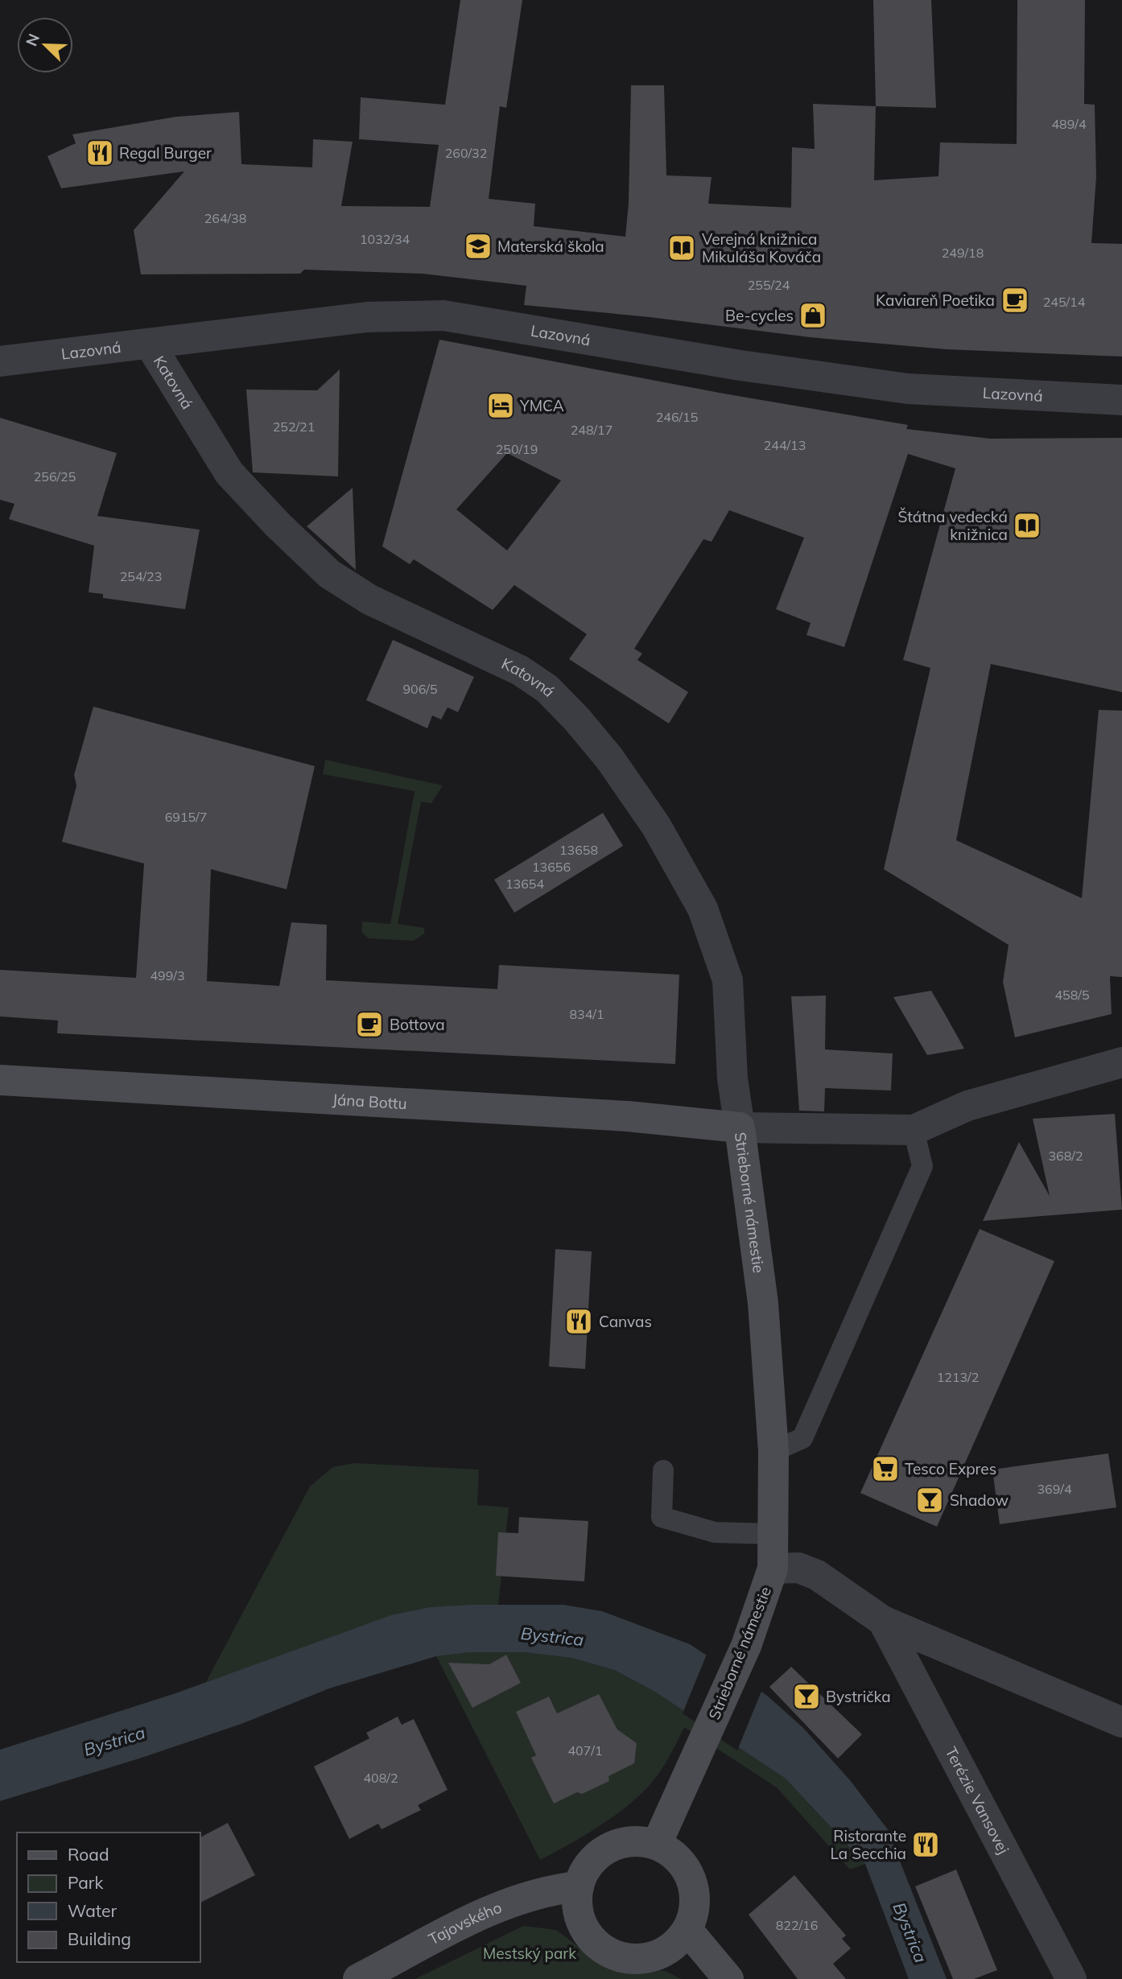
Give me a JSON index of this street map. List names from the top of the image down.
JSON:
{
  "streets": {
    "street": [
      "Lazovná",
      "Katovná",
      "Jána Bottu",
      "Strieborné námestie",
      "Terézie Vansovej",
      "Tajovského"
    ]
  },
  "crossings": [
    ["Lazovná", "Katovná"],
    ["Katovná", "Jána Bottu"],
    ["Katovná", "Strieborné námestie"],
    ["Jána Bottu", "Strieborné námestie"],
    ["Strieborné námestie", "Terézie Vansovej"],
    ["Strieborné námestie", "Tajovského"]
  ],
  "water": ["Bystrica"],
  "parks": ["Mestský park"],
  "places": {
    "restaurant": ["Regal Burger", "Canvas", "Ristorante La Secchia"],
    "school or university": ["Materská škola"],
    "library": ["Verejná knižnica Mikuláša Kováča", "Štátna vedecká knižnica"],
    "cafe": ["Kaviareň Poetika", "Bottova"],
    "shop": ["Be-cycles"],
    "hotel": ["YMCA"],
    "supermarket": ["Tesco Expres"],
    "bar": ["Shadow", "Bystrička"]
  },
  "house_numbers": [
    "489/4",
    "260/32",
    "264/38",
    "1032/34",
    "249/18",
    "255/24",
    "245/14",
    "246/15",
    "252/21",
    "248/17",
    "244/13",
    "250/19",
    "256/25",
    "254/23",
    "906/5",
    "6915/7",
    "13658",
    "13656",
    "13654",
    "499/3",
    "458/5",
    "834/1",
    "368/2",
    "1213/2",
    "369/4",
    "407/1",
    "408/2",
    "822/16"
  ],
  "legend": [
    "Road",
    "Park",
    "Water",
    "Building"
  ],
  "north": "top left"
}
